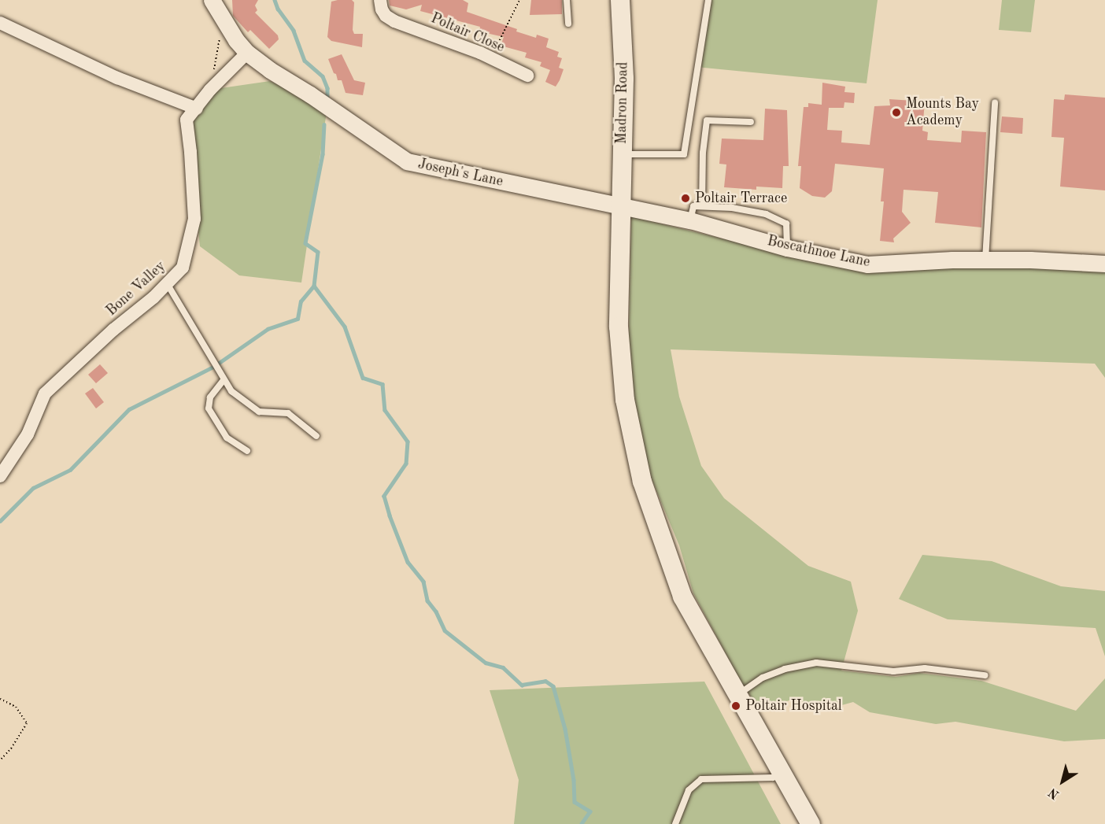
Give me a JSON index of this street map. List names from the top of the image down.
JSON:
{
  "streets": {
    "main road": ["Madron Road"],
    "street": [
      "Poltair Close",
      "Joseph's Lane",
      "Boscathnoe Lane",
      "Bone Valley"
    ]
  },
  "crossings": [
    ["Madron Road", "Joseph's Lane"],
    ["Madron Road", "Boscathnoe Lane"],
    ["Joseph's Lane", "Boscathnoe Lane"],
    ["Joseph's Lane", "Bone Valley"]
  ],
  "places": ["Mounts Bay Academy", "Poltair Terrace", "Poltair Hospital"],
  "north": "bottom left"
}
